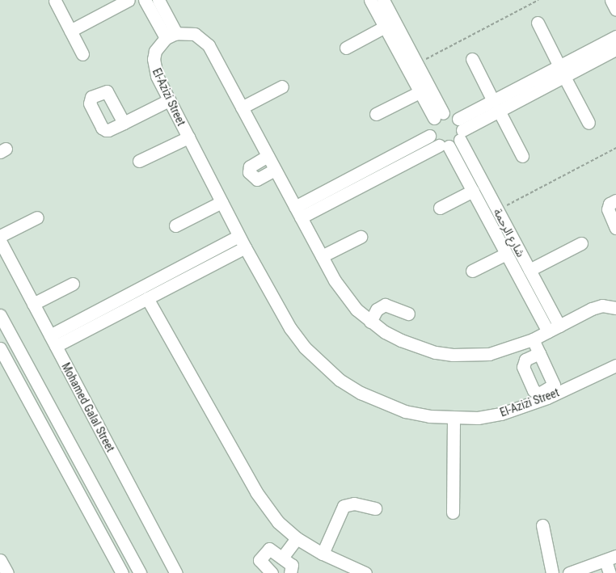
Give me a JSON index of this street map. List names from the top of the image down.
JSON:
{
  "streets": {
    "street": ["El-Azizi Street", "شارع الرحمة", "Mohamed Galal Street"]
  }
}
